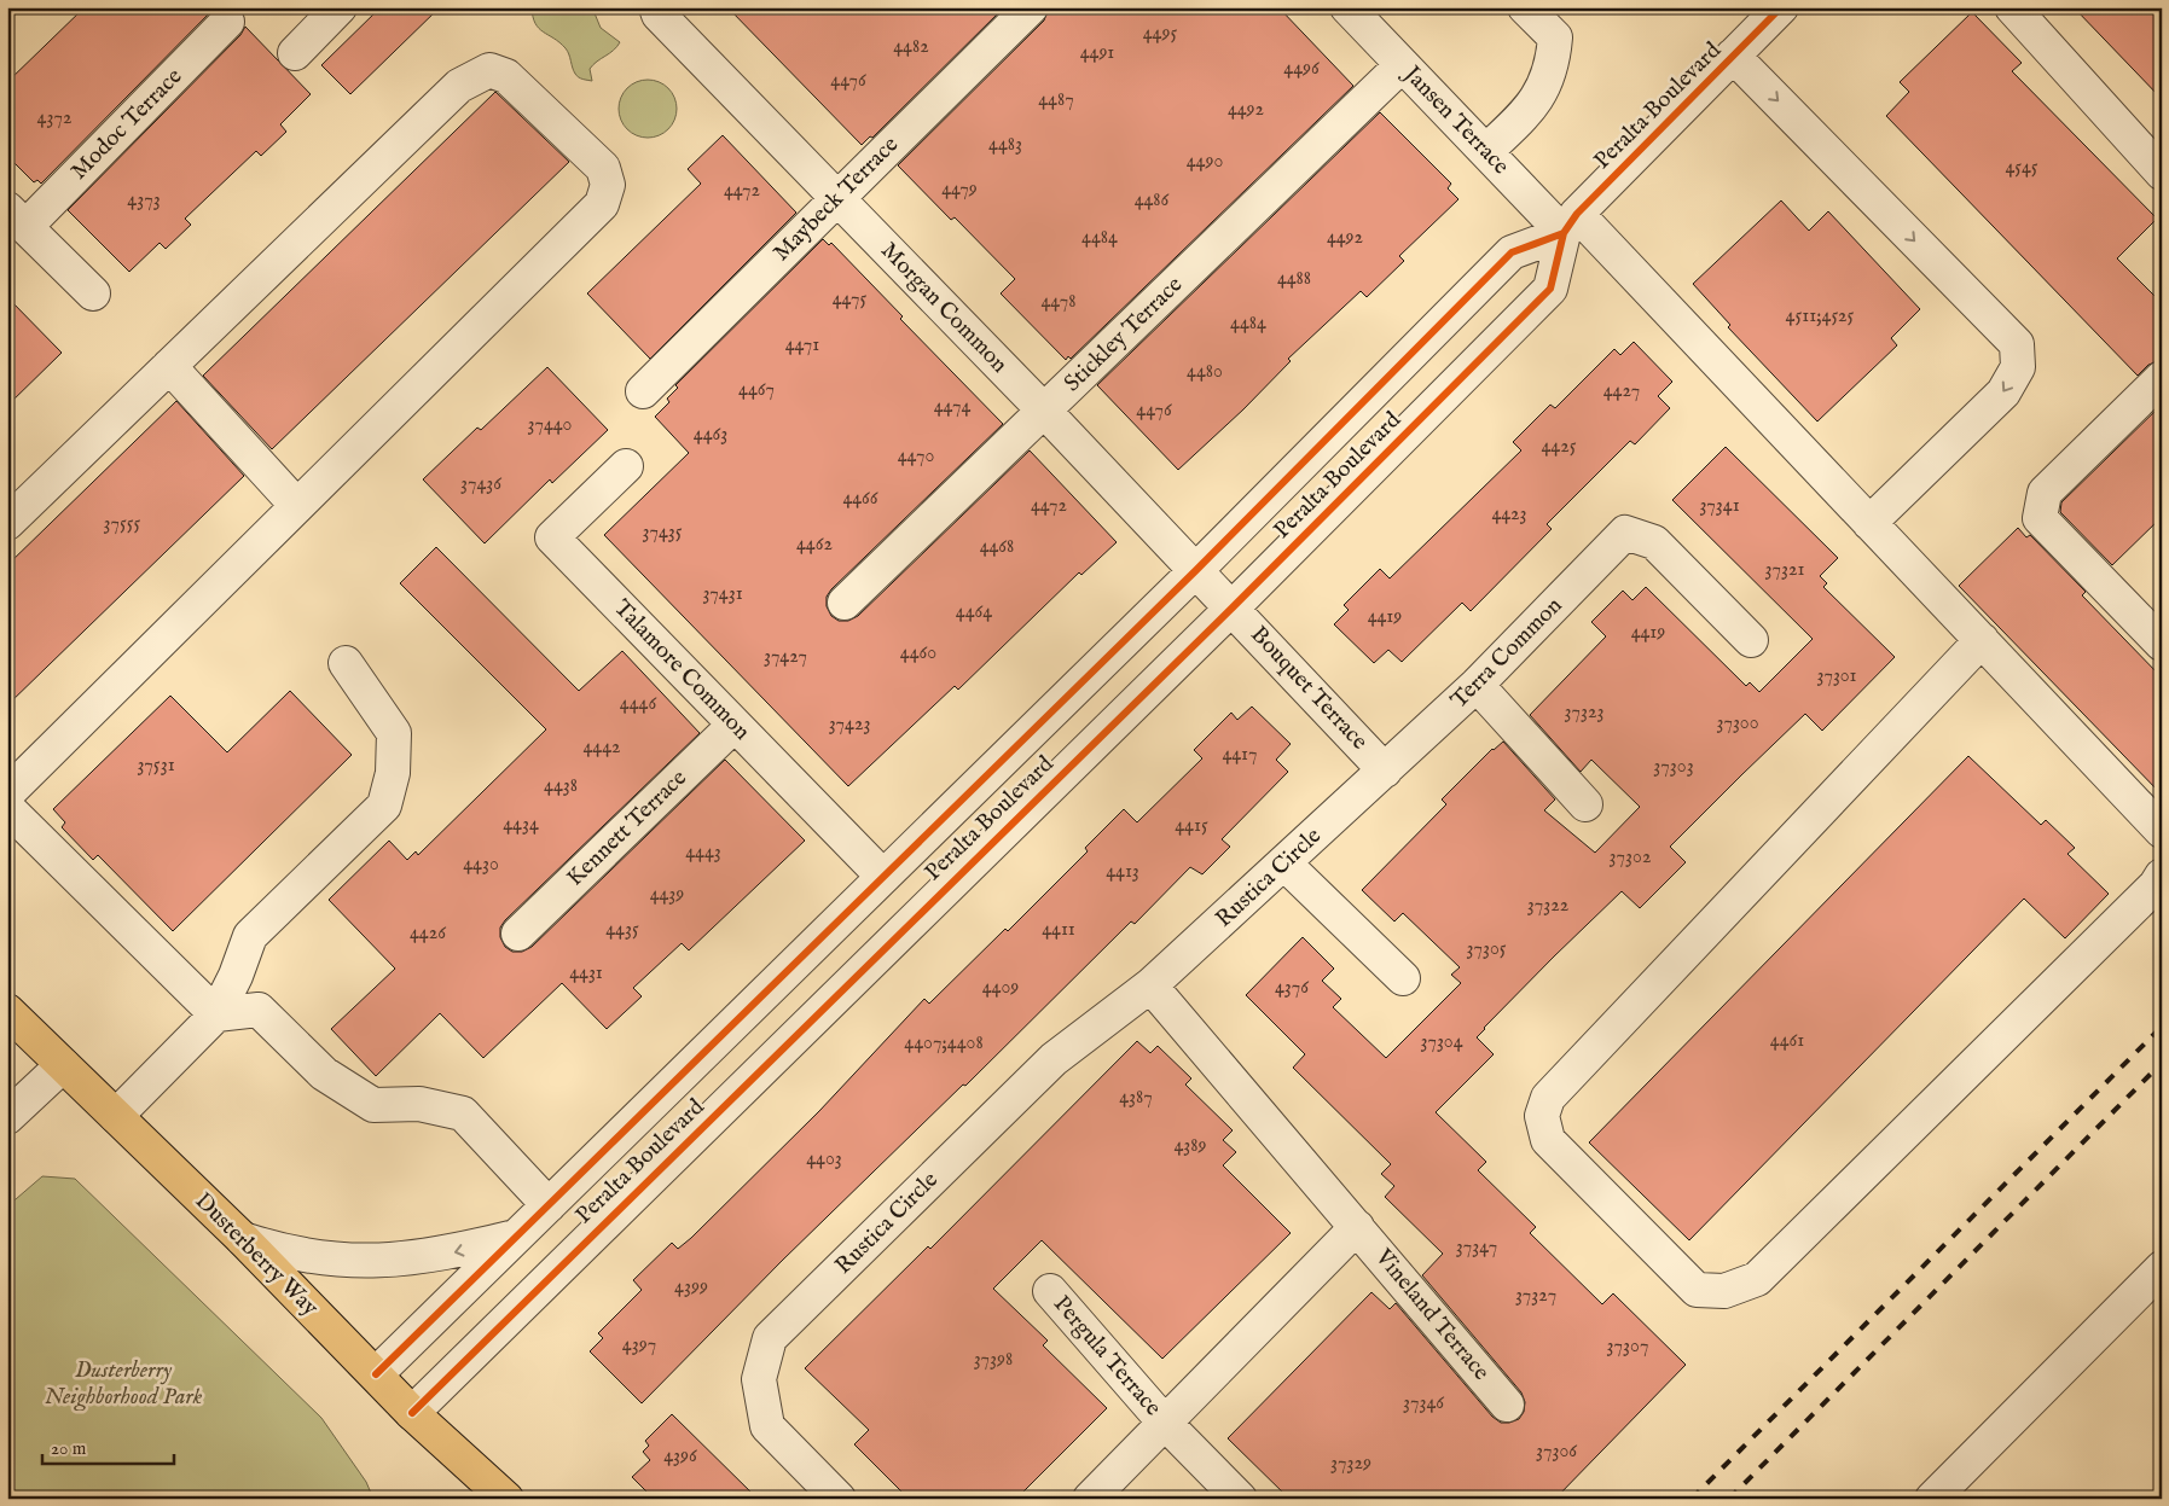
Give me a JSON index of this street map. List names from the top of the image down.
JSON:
{
  "streets": {
    "main road": ["Dusterberry Way"],
    "street": [
      "Peralta Boulevard",
      "Jansen Terrace",
      "Modoc Terrace",
      "Maybeck Terrace",
      "Morgan Common",
      "Stickley Terrace",
      "Terra Common",
      "Talamore Common",
      "Bouquet Terrace",
      "Kennett Terrace",
      "Rustica Circle",
      "Vineland Terrace",
      "Pergula Terrace"
    ]
  },
  "crossings": [
    ["Peralta Boulevard", "Jansen Terrace"],
    ["Peralta Boulevard", "Morgan Common"],
    ["Peralta Boulevard", "Talamore Common"],
    ["Peralta Boulevard", "Bouquet Terrace"],
    ["Peralta Boulevard", "Dusterberry Way"],
    ["Jansen Terrace", "Stickley Terrace"],
    ["Maybeck Terrace", "Morgan Common"],
    ["Morgan Common", "Stickley Terrace"],
    ["Morgan Common", "Bouquet Terrace"],
    ["Terra Common", "Bouquet Terrace"],
    ["Terra Common", "Rustica Circle"],
    ["Talamore Common", "Kennett Terrace"],
    ["Bouquet Terrace", "Rustica Circle"]
  ],
  "parks": ["Dusterberry Neighborhood Park"],
  "house_numbers": [
    "4495",
    "4482",
    "4491",
    "4496",
    "4476",
    "4487",
    "4492",
    "4372",
    "4483",
    "4490",
    "4545",
    "4479",
    "4472",
    "4373",
    "4486",
    "4484",
    "4492",
    "4488",
    "4475",
    "4478",
    "4511;4525",
    "4484",
    "4471",
    "4480",
    "4467",
    "4427",
    "4474",
    "4476",
    "37440",
    "4463",
    "4425",
    "4470",
    "37436",
    "4466",
    "4472",
    "37341",
    "4423",
    "37555",
    "37435",
    "4462",
    "4468",
    "37321",
    "37431",
    "4464",
    "4419",
    "4419",
    "4460",
    "37427",
    "37301",
    "4446",
    "37323",
    "37300",
    "37423",
    "4442",
    "4417",
    "37531",
    "37303",
    "4438",
    "4434",
    "4415",
    "4443",
    "37302",
    "4430",
    "4413",
    "4439",
    "37322",
    "4435",
    "4411",
    "4426",
    "37305",
    "4431",
    "4409",
    "4376",
    "4461",
    "37304",
    "4407;4408",
    "4387",
    "4389",
    "4403",
    "37347",
    "4399",
    "37327",
    "4397",
    "37307",
    "37398",
    "37346",
    "37306",
    "4396",
    "37329"
  ],
  "scale_bar": "20 m"
}
